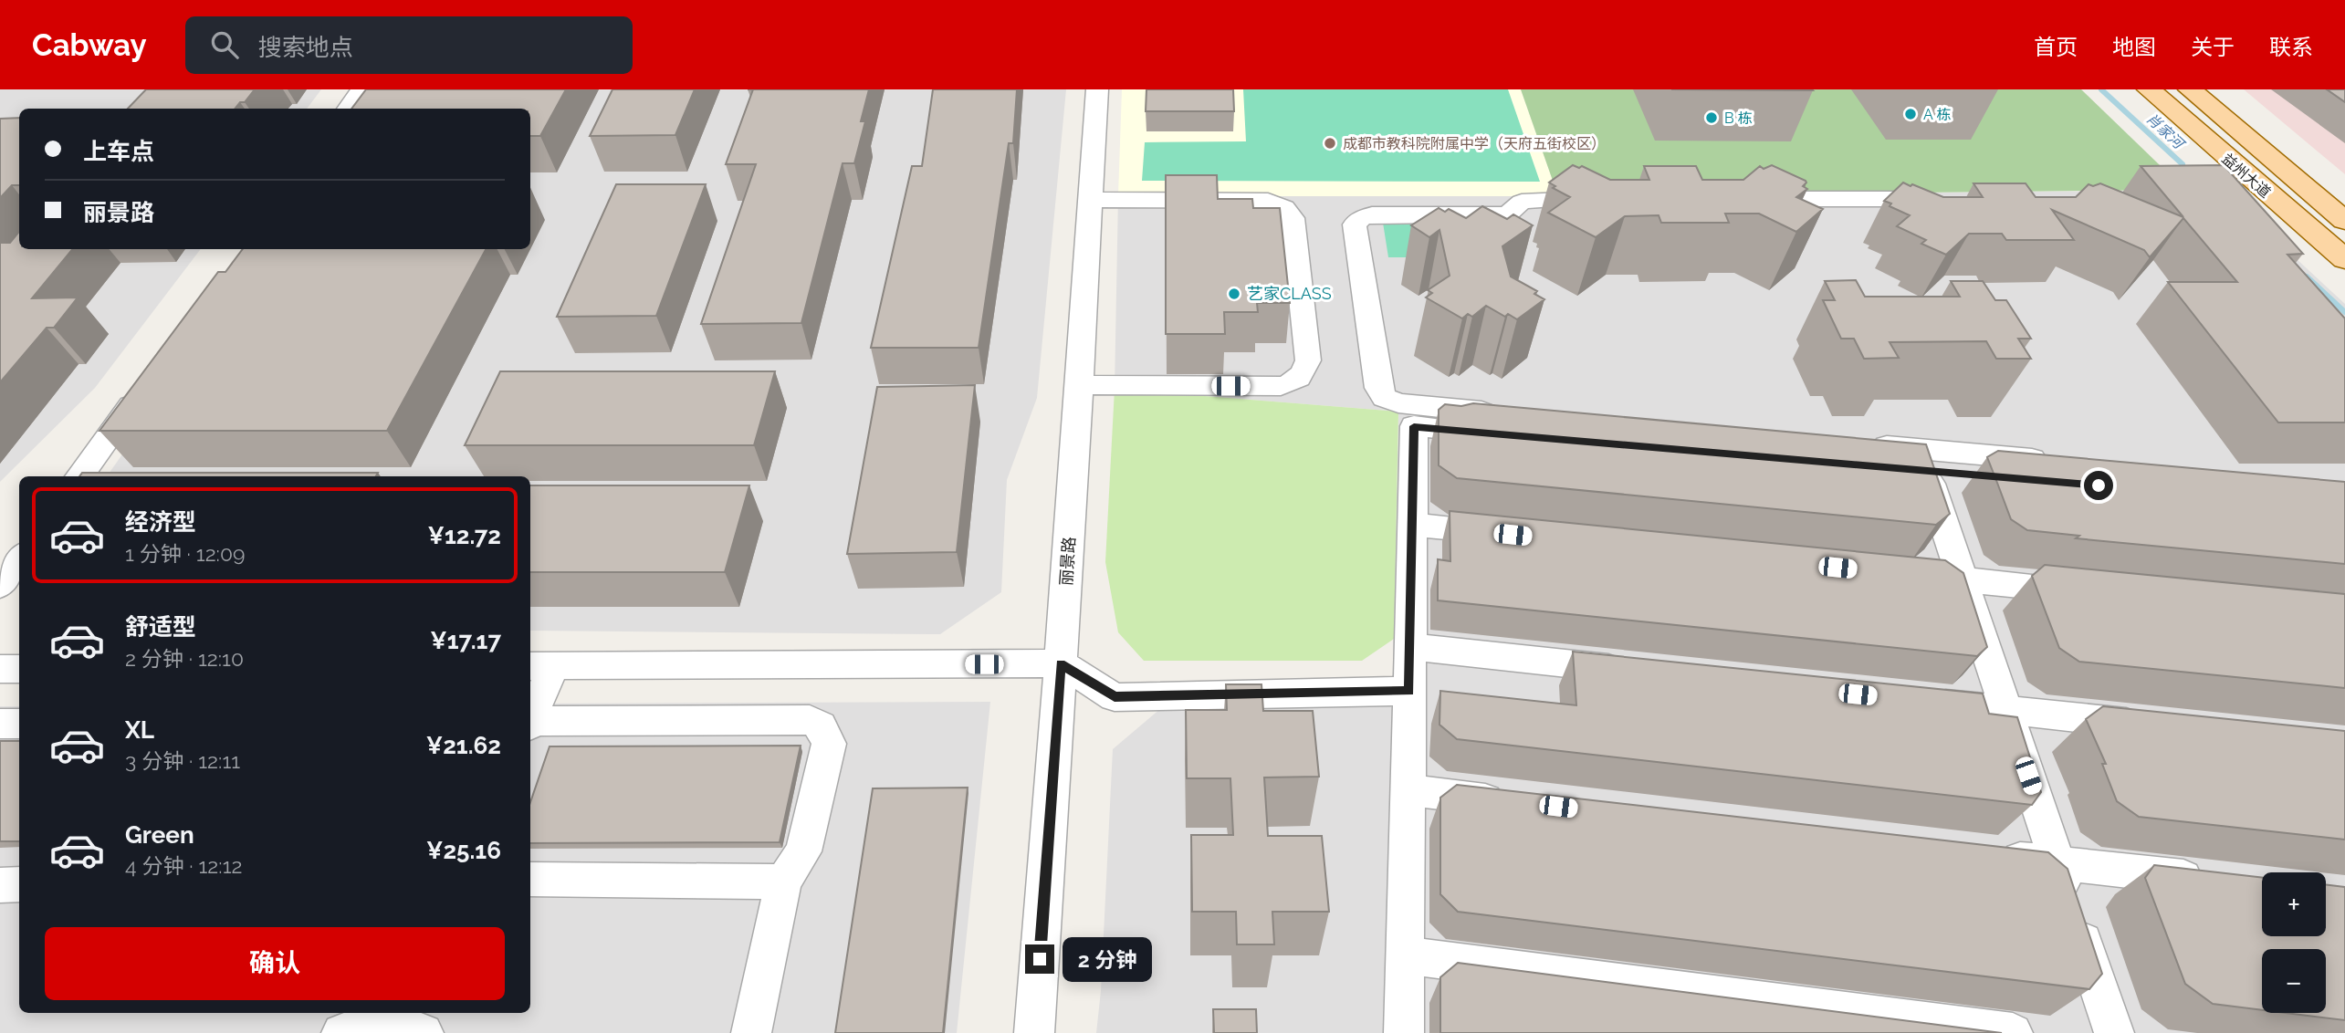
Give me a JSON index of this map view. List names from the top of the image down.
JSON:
{
  "streets": {
    "main road": ["益州大道"],
    "street": ["丽景路"]
  },
  "water": ["肖家河"],
  "places": [
    "A 栋",
    "B 栋",
    "成都市教科院附属中学（天府五街校区）",
    "艺家CLASS"
  ],
  "page": {
    "header": "Cabway",
    "search": "搜索地点",
    "nav": [
      "首页",
      "地图",
      "关于",
      "联系"
    ],
    "banner": ["上车点", "丽景路"],
    "list": [
      {
        "name": "经济型",
        "note": "1 分钟 · 12:09",
        "value": "¥12.72"
      },
      {
        "name": "舒适型",
        "note": "2 分钟 · 12:10",
        "value": "¥17.17"
      },
      {
        "name": "XL",
        "note": "3 分钟 · 12:11",
        "value": "¥21.62"
      },
      {
        "name": "Green",
        "note": "4 分钟 · 12:12",
        "value": "¥25.16"
      }
    ],
    "map_buttons": ["+", "−"],
    "buttons": "确认",
    "bubble": "2 分钟"
  }
}
